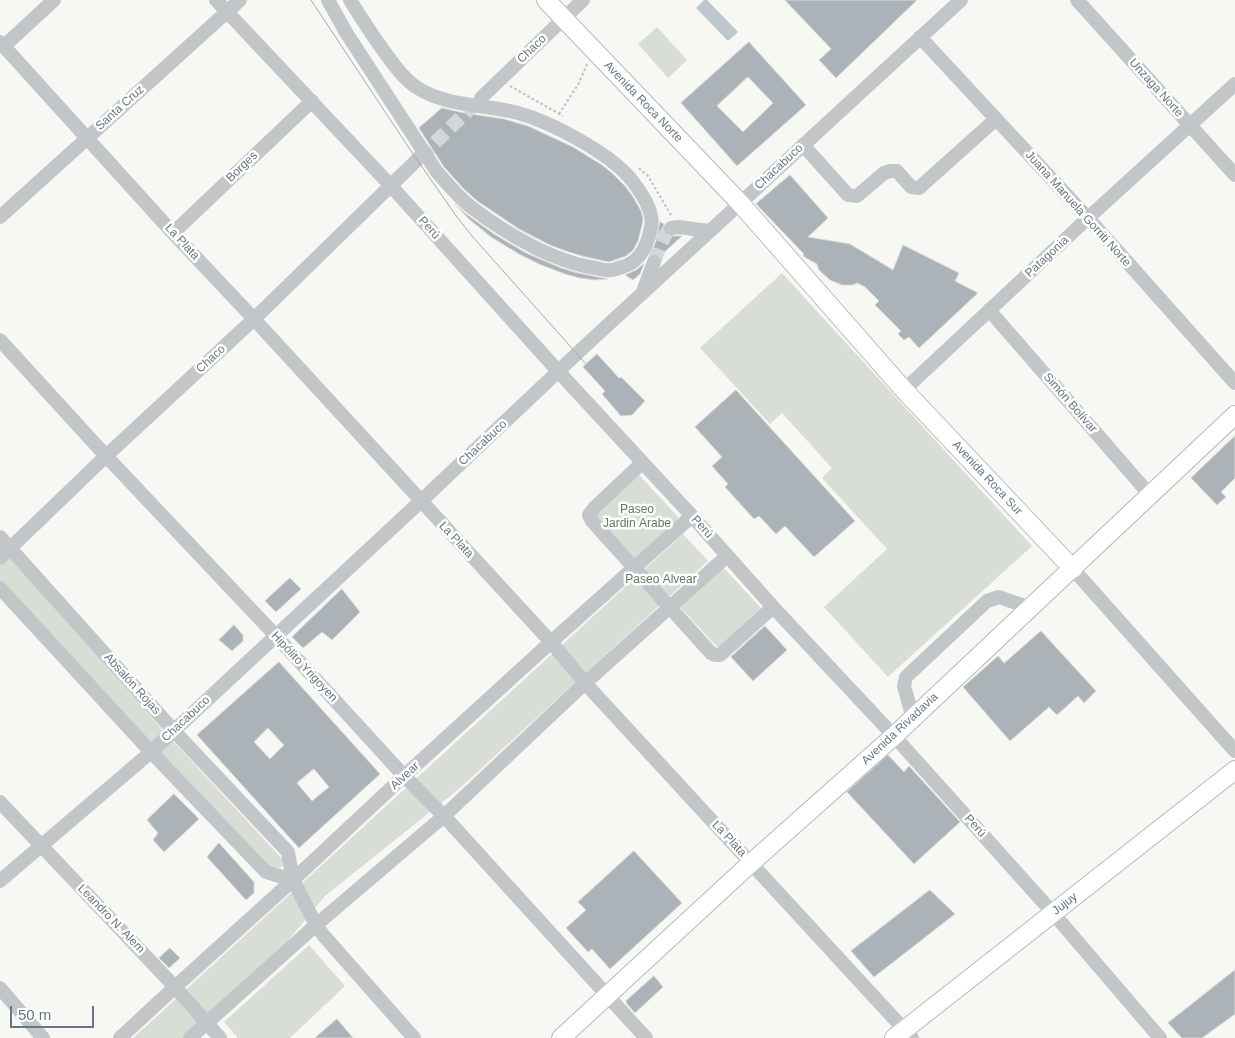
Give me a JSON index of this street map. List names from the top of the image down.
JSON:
{
  "streets": {
    "main road": [
      "Avenida Roca Norte",
      "Avenida Roca Sur",
      "Avenida Rivadavia",
      "Jujuy"
    ],
    "street": [
      "Chaco",
      "Unzaga Norte",
      "Santa Cruz",
      "Borges",
      "Chacabuco",
      "Juana Manuela Gorriti Norte",
      "Perú",
      "La Plata",
      "Patagonia",
      "Simón Bolívar",
      "Hipólito Yrigoyen",
      "Absalón Rojas",
      "Alvear",
      "Leandro N. Alem"
    ]
  },
  "crossings": [
    ["Chaco", "Avenida Roca Norte"],
    ["Chaco", "Perú"],
    ["Chaco", "La Plata"],
    ["Chaco", "Hipólito Yrigoyen"],
    ["Chaco", "Absalón Rojas"],
    ["Unzaga Norte", "Patagonia"],
    ["Avenida Roca Norte", "Chacabuco"],
    ["Avenida Roca Norte", "Avenida Roca Sur"],
    ["Santa Cruz", "Perú"],
    ["Santa Cruz", "La Plata"],
    ["Borges", "Perú"],
    ["Borges", "La Plata"],
    ["Chacabuco", "Juana Manuela Gorriti Norte"],
    ["Chacabuco", "Perú"],
    ["Chacabuco", "La Plata"],
    ["Chacabuco", "Avenida Roca Sur"],
    ["Chacabuco", "Hipólito Yrigoyen"],
    ["Chacabuco", "Absalón Rojas"],
    ["Chacabuco", "Leandro N. Alem"],
    ["Juana Manuela Gorriti Norte", "Patagonia"],
    ["Perú", "Avenida Rivadavia"],
    ["Perú", "Alvear"],
    ["Perú", "Jujuy"],
    ["La Plata", "Avenida Rivadavia"],
    ["La Plata", "Alvear"],
    ["La Plata", "Jujuy"],
    ["Patagonia", "Simón Bolívar"],
    ["Patagonia", "Avenida Roca Sur"],
    ["Simón Bolívar", "Avenida Rivadavia"],
    ["Avenida Roca Sur", "Avenida Rivadavia"],
    ["Hipólito Yrigoyen", "Avenida Rivadavia"],
    ["Hipólito Yrigoyen", "Alvear"],
    ["Absalón Rojas", "Alvear"],
    ["Alvear", "Leandro N. Alem"]
  ],
  "parks": ["Paseo Jardin Arabe", "Paseo Alvear"],
  "scale_bar": "50 m"
}
